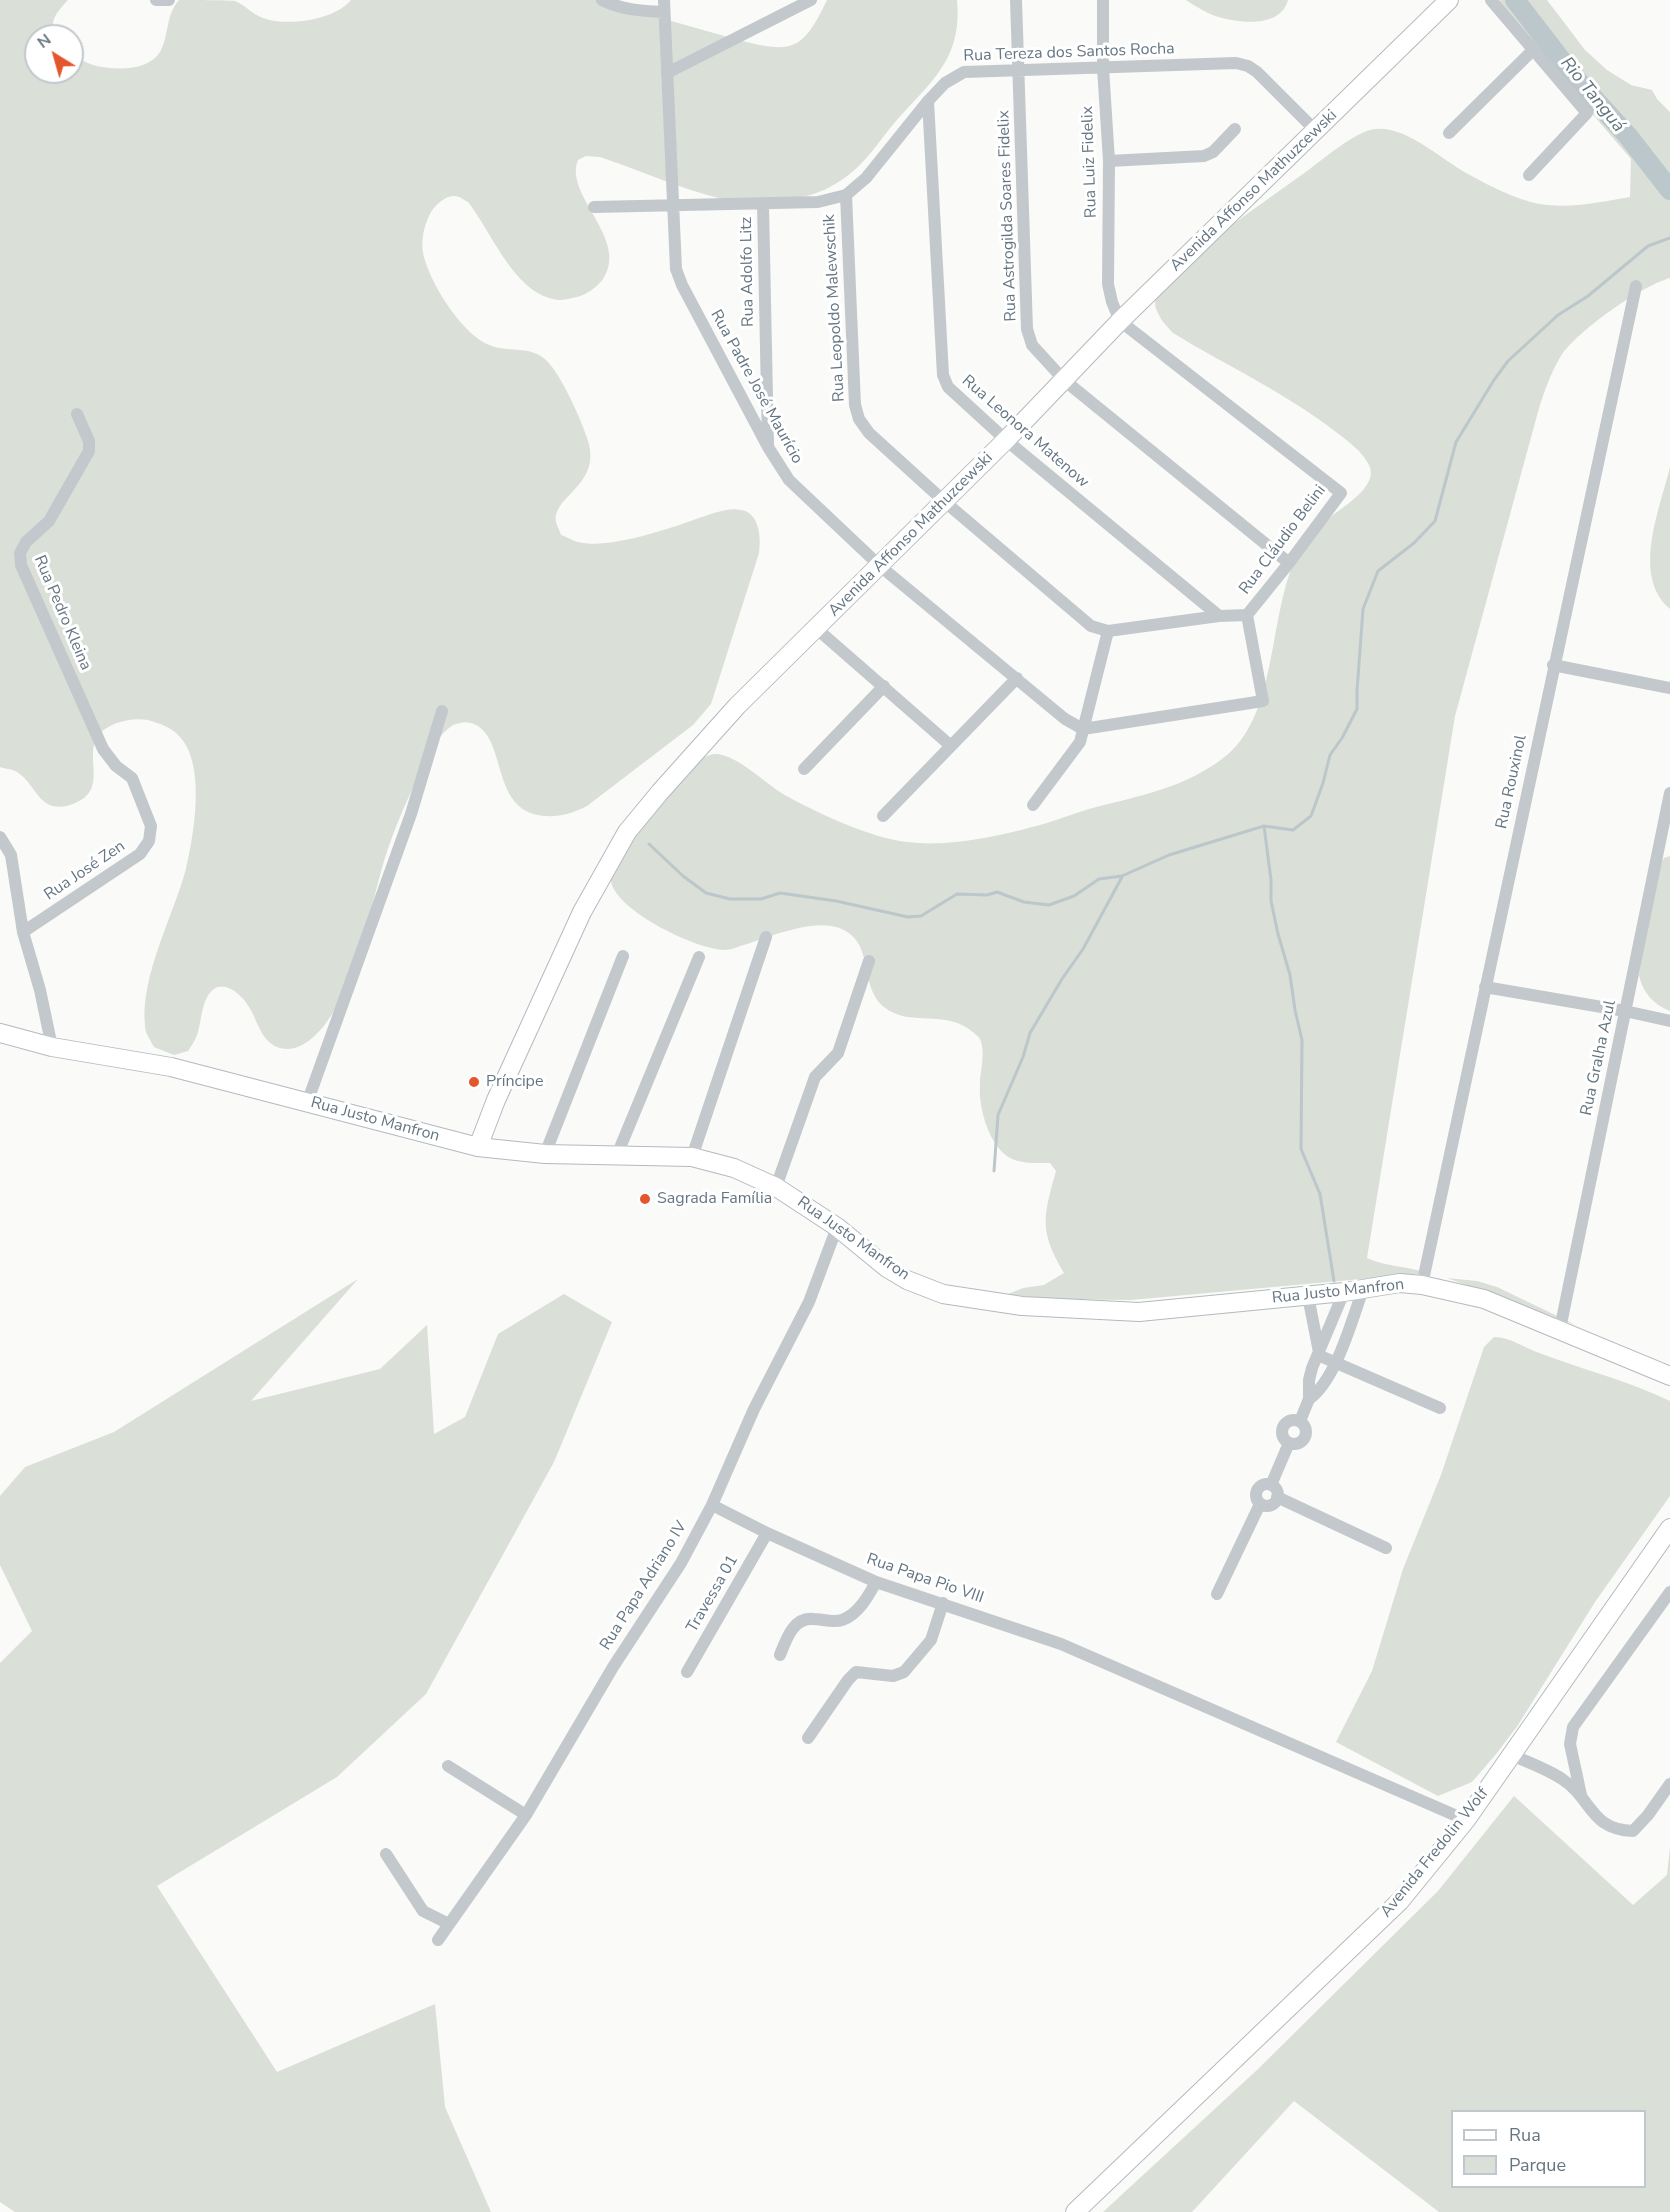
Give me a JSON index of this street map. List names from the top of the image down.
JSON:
{
  "streets": {
    "main road": ["Avenida Affonso Mathuzcewski", "Rua Justo Manfron", "Avenida Fredolin Wolf"],
    "street": [
      "Rua Tereza dos Santos Rocha",
      "Rua Luiz Fidelix",
      "Rua Astrogilda Soares Fidelix",
      "Rua Adolfo Litz",
      "Rua Leopoldo Malewschik",
      "Rua Padre José Maurício",
      "Rua Leonora Matenow",
      "Rua Cláudio Belini",
      "Rua Pedro Kleina",
      "Rua Rouxinol",
      "Rua José Zen",
      "Rua Gralha Azul",
      "Rua Papa Pio VIII",
      "Rua Papa Adriano IV",
      "Travessa 01"
    ]
  },
  "crossings": [
    ["Rua Tereza dos Santos Rocha", "Rua Luiz Fidelix"],
    ["Rua Tereza dos Santos Rocha", "Avenida Affonso Mathuzcewski"],
    ["Rua Tereza dos Santos Rocha", "Rua Astrogilda Soares Fidelix"],
    ["Rua Tereza dos Santos Rocha", "Rua Adolfo Litz"],
    ["Rua Tereza dos Santos Rocha", "Rua Leopoldo Malewschik"],
    ["Rua Tereza dos Santos Rocha", "Rua Padre José Maurício"],
    ["Rua Tereza dos Santos Rocha", "Rua Leonora Matenow"],
    ["Rua Luiz Fidelix", "Avenida Affonso Mathuzcewski"],
    ["Rua Luiz Fidelix", "Rua Cláudio Belini"],
    ["Avenida Affonso Mathuzcewski", "Rua Astrogilda Soares Fidelix"],
    ["Avenida Affonso Mathuzcewski", "Rua Leopoldo Malewschik"],
    ["Avenida Affonso Mathuzcewski", "Rua Padre José Maurício"],
    ["Avenida Affonso Mathuzcewski", "Rua Leonora Matenow"],
    ["Avenida Affonso Mathuzcewski", "Rua Cláudio Belini"],
    ["Avenida Affonso Mathuzcewski", "Rua Justo Manfron"],
    ["Rua Astrogilda Soares Fidelix", "Rua Cláudio Belini"],
    ["Rua Adolfo Litz", "Rua Padre José Maurício"],
    ["Rua Padre José Maurício", "Rua Cláudio Belini"],
    ["Rua Pedro Kleina", "Rua José Zen"],
    ["Rua Rouxinol", "Rua Justo Manfron"],
    ["Rua Gralha Azul", "Rua Justo Manfron"],
    ["Rua Justo Manfron", "Rua Papa Adriano IV"],
    ["Rua Papa Pio VIII", "Rua Papa Adriano IV"],
    ["Rua Papa Pio VIII", "Travessa 01"],
    ["Rua Papa Pio VIII", "Avenida Fredolin Wolf"]
  ],
  "water": ["Rio Tanguá"],
  "places": ["Príncipe", "Sagrada Família"],
  "legend": ["Rua", "Parque"],
  "north": "top left"
}
